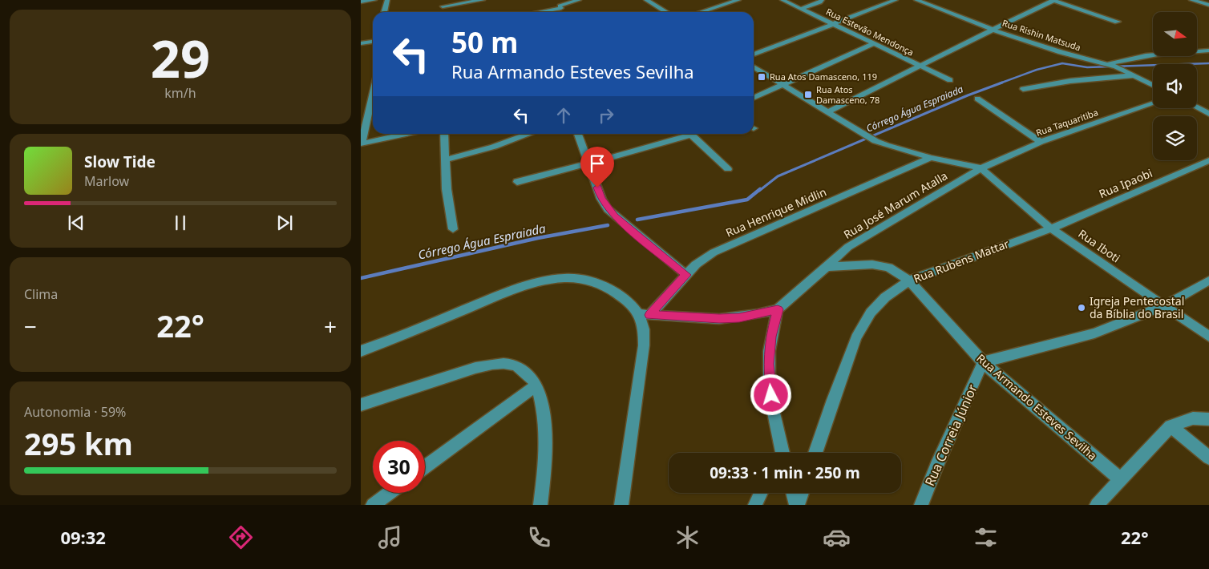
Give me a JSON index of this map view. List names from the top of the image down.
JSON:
{
  "streets": {
    "street": [
      "Rua Estevão Mendonça",
      "Rua Rishin Matsuda",
      "Rua Taquaritiba",
      "Rua Ipaobi",
      "Rua José Marum Atalla",
      "Rua Henrique Midlin",
      "Rua Iboti",
      "Rua Rubens Mattar",
      "Rua Armando Esteves Sevilha",
      "Rua Correia Júnior"
    ]
  },
  "crossings": [
    ["Rua Taquaritiba", "Rua José Marum Atalla"],
    ["Rua Taquaritiba", "Rua Iboti"],
    ["Rua Ipaobi", "Rua Iboti"],
    ["Rua Ipaobi", "Rua Rubens Mattar"],
    ["Rua José Marum Atalla", "Rua Iboti"],
    ["Rua José Marum Atalla", "Rua Armando Esteves Sevilha"],
    ["Rua Iboti", "Rua Rubens Mattar"],
    ["Rua Rubens Mattar", "Rua Armando Esteves Sevilha"],
    ["Rua Armando Esteves Sevilha", "Rua Correia Júnior"]
  ],
  "water": ["Córrego Água Espraiada"],
  "places": {
    "transit": ["Rua Atos Damasceno, 119", "Rua Atos Damasceno, 78"],
    "other": ["Igreja Pentecostal da Bíblia do Brasil"]
  },
  "north": "right",
  "page": {
    "tile": [
      ["29", "km/h"],
      "Clima",
      ["Autonomia · 59%", "295 km"]
    ],
    "turn": ["50 m", "Rua Armando Esteves Sevilha"],
    "song": ["Slow Tide", "Marlow"],
    "heat": ["−", "22°", "+"],
    "limit": "30",
    "trip": "09:33 · 1 min · 250 m",
    "tabs": ["09:32", "22°"]
  }
}
